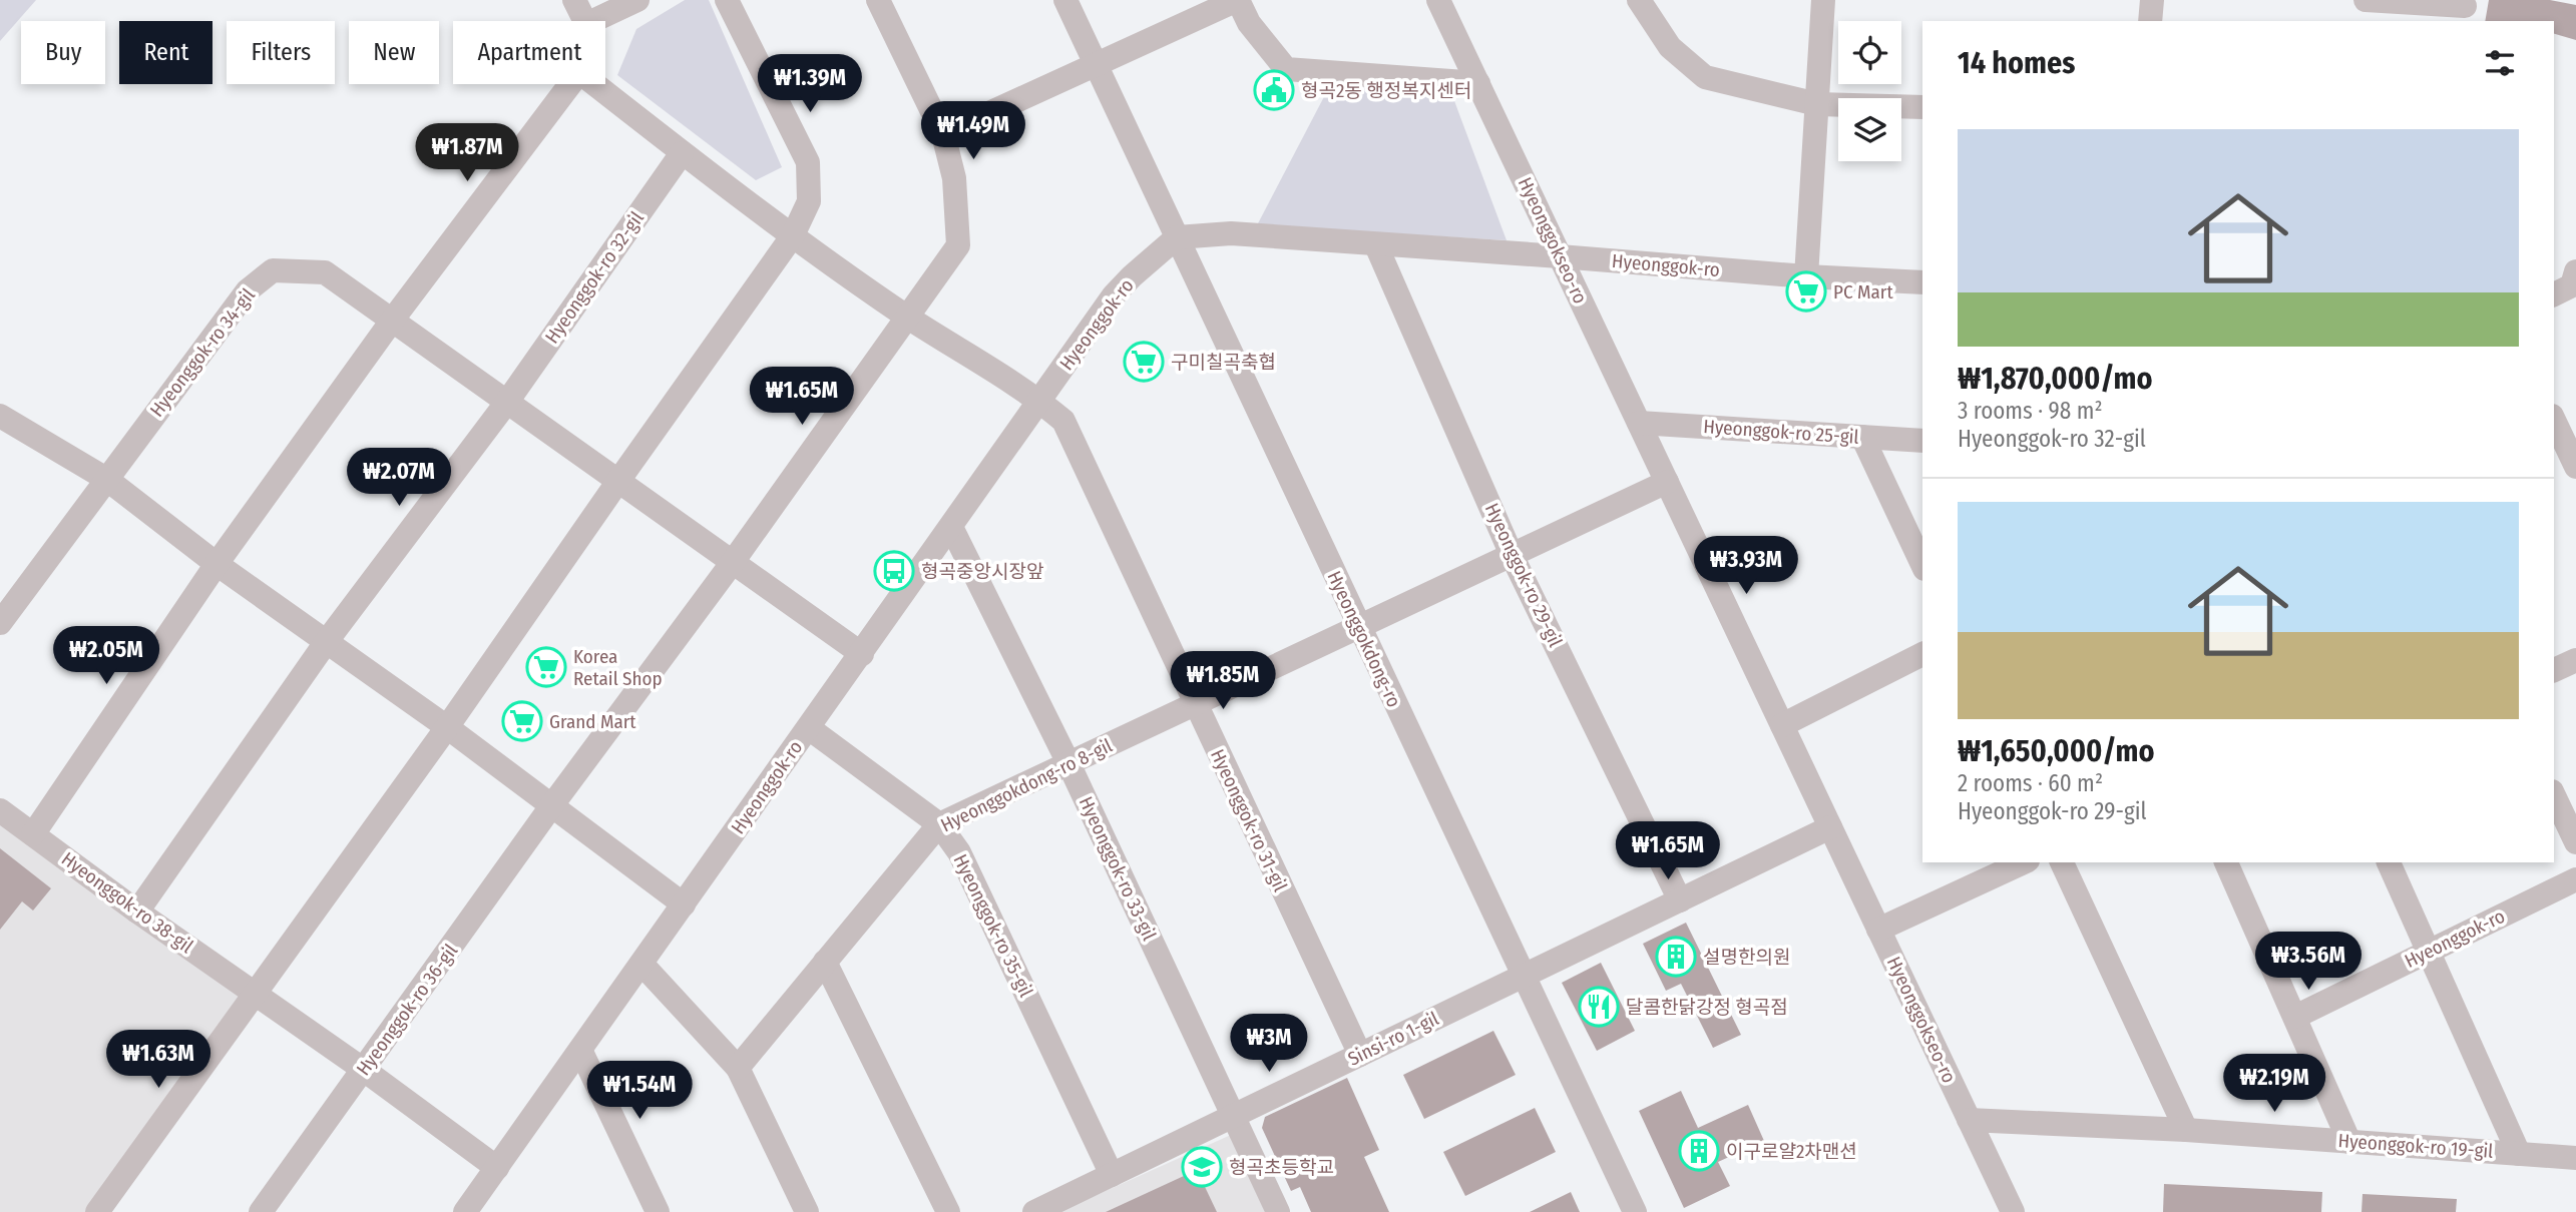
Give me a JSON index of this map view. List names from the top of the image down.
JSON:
{
  "streets": {
    "street": [
      "Hyeonggokseo-ro",
      "Hyeonggok-ro",
      "Hyeonggok-ro 32-gil",
      "Hyeonggok-ro 34-gil",
      "Hyeonggok-ro 25-gil",
      "Hyeonggok-ro 29-gil",
      "Hyeonggokdong-ro",
      "Hyeonggokdong-ro 8-gil",
      "Hyeonggok-ro 31-gil",
      "Hyeonggok-ro 33-gil",
      "Hyeonggok-ro 38-gil",
      "Hyeonggok-ro 35-gil",
      "Hyeonggok-ro 36-gil",
      "Sinsi-ro 1-gil",
      "Hyeonggok-ro 19-gil"
    ]
  },
  "crossings": [
    ["Hyeonggokseo-ro", "Hyeonggok-ro"],
    ["Hyeonggokseo-ro", "Hyeonggok-ro 25-gil"],
    ["Hyeonggokseo-ro", "Hyeonggok-ro 19-gil"],
    ["Hyeonggok-ro", "Hyeonggok-ro 34-gil"],
    ["Hyeonggok-ro", "Hyeonggok-ro 29-gil"],
    ["Hyeonggok-ro", "Hyeonggokdong-ro"],
    ["Hyeonggok-ro", "Hyeonggok-ro 31-gil"],
    ["Hyeonggok-ro", "Hyeonggok-ro 33-gil"],
    ["Hyeonggok-ro", "Hyeonggok-ro 38-gil"],
    ["Hyeonggok-ro", "Hyeonggok-ro 35-gil"],
    ["Hyeonggok-ro", "Hyeonggok-ro 19-gil"],
    ["Hyeonggok-ro 32-gil", "Hyeonggok-ro 34-gil"],
    ["Hyeonggokdong-ro", "Hyeonggokdong-ro 8-gil"],
    ["Hyeonggokdong-ro", "Sinsi-ro 1-gil"],
    ["Hyeonggokdong-ro 8-gil", "Hyeonggok-ro 31-gil"],
    ["Hyeonggokdong-ro 8-gil", "Hyeonggok-ro 33-gil"],
    ["Hyeonggokdong-ro 8-gil", "Hyeonggok-ro 35-gil"],
    ["Hyeonggok-ro 31-gil", "Sinsi-ro 1-gil"],
    ["Hyeonggok-ro 33-gil", "Sinsi-ro 1-gil"],
    ["Hyeonggok-ro 38-gil", "Hyeonggok-ro 36-gil"],
    ["Hyeonggok-ro 35-gil", "Sinsi-ro 1-gil"]
  ],
  "places": {
    "public building": ["형곡2동 행정복지센터"],
    "supermarket": [
      "PC Mart",
      "구미칠곡축협",
      "Korea Retail Shop",
      "Grand Mart"
    ],
    "bus stop": ["형곡중앙시장앞"],
    "building": ["설명한의원", "이구로얄2차맨션"],
    "restaurant": ["달콤한닭강정 형곡점"],
    "school or university": ["형곡초등학교"]
  },
  "page": {
    "chip": [
      "Buy",
      "Rent",
      "Filters",
      "New",
      "Apartment"
    ],
    "heading": "14 homes",
    "price": [
      "₩1.39M",
      "₩1.49M",
      "₩1.87M",
      "₩1.65M",
      "₩2.07M",
      "₩3.93M",
      "₩2.05M",
      "₩1.85M",
      "₩1.65M",
      "₩3.56M",
      "₩3M",
      "₩1.63M",
      "₩2.19M",
      "₩1.54M"
    ],
    "list": [
      {
        "name": "₩1,870,000/mo",
        "note": "3 rooms · 98 m² · Hyeonggok-ro 32-gil"
      },
      {
        "name": "₩1,650,000/mo",
        "note": "2 rooms · 60 m² · Hyeonggok-ro 29-gil"
      }
    ]
  }
}
